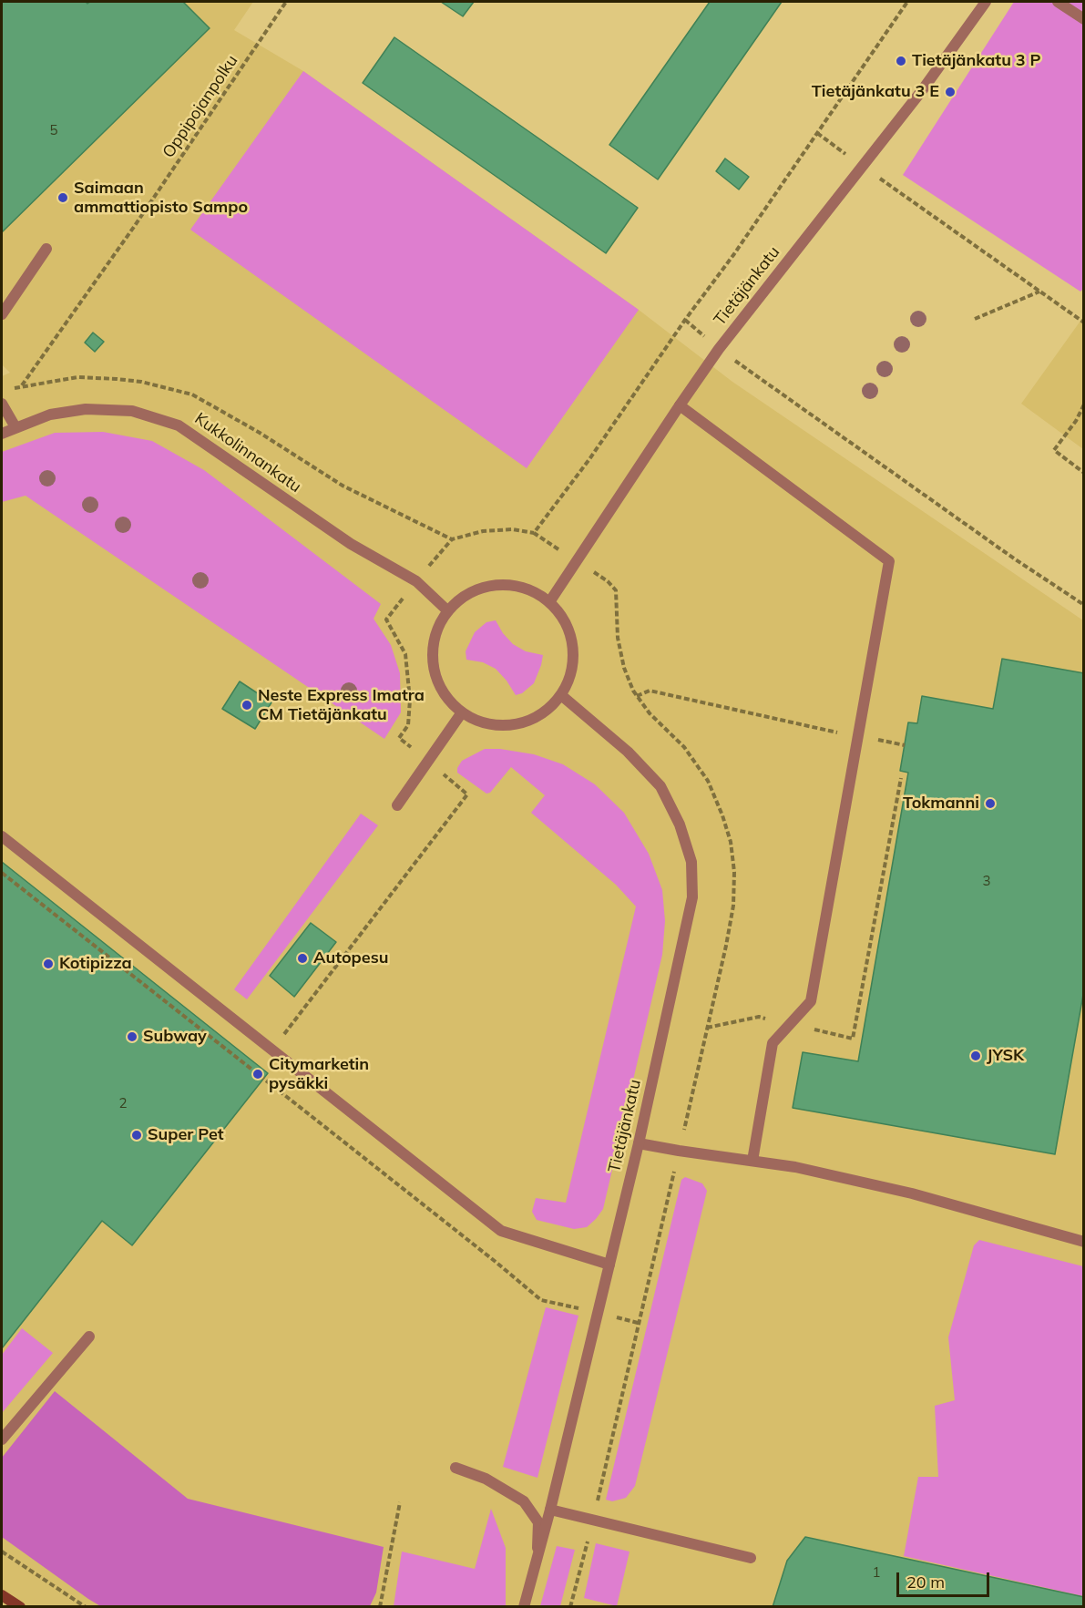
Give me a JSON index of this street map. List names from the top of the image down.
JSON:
{
  "streets": {
    "street": ["Tietäjänkatu", "Kukkolinnankatu"],
    "path": ["Oppipojanpolku"]
  },
  "crossings": [
    ["Tietäjänkatu", "Kukkolinnankatu"]
  ],
  "places": [
    "Tietäjänkatu 3 P",
    "Tietäjänkatu 3 E",
    "Saimaan ammattiopisto Sampo",
    "Neste Express Imatra CM Tietäjänkatu",
    "Tokmanni",
    "Autopesu",
    "Kotipizza",
    "Subway",
    "JYSK",
    "Citymarketin pysäkki",
    "Super Pet"
  ],
  "house_numbers": [
    "5",
    "3",
    "2",
    "1"
  ],
  "scale_bar": "20 m"
}
